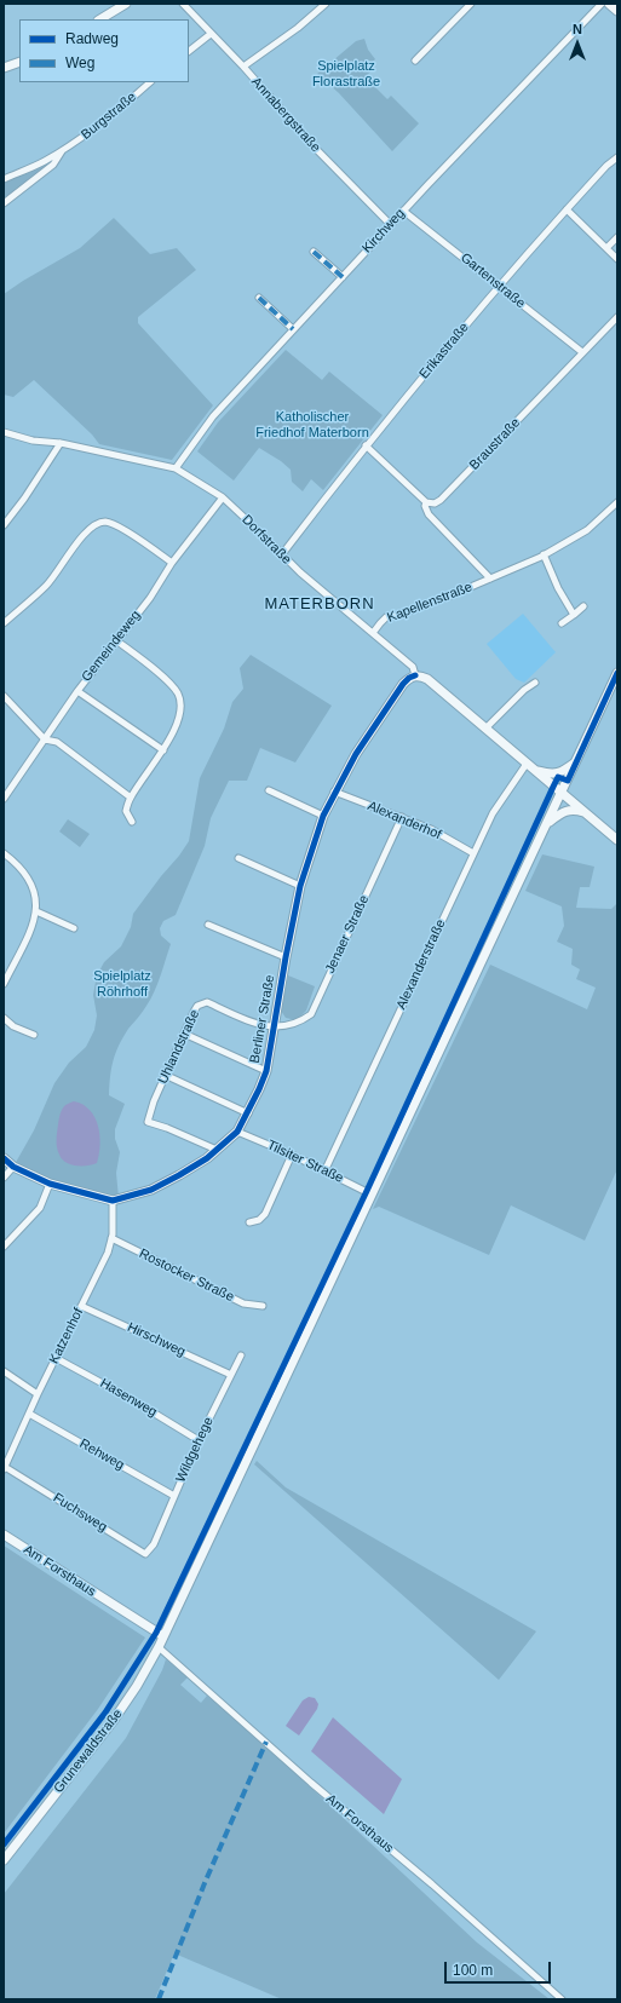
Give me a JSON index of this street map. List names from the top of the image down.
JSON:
{
  "streets": {
    "street": [
      "Annabergstraße",
      "Burgstraße",
      "Kirchweg",
      "Gartenstraße",
      "Erikastraße",
      "Braustraße",
      "Dorfstraße",
      "Kapellenstraße",
      "Gemeindeweg",
      "Alexanderhof",
      "Jenaer Straße",
      "Alexanderstraße",
      "Berliner Straße",
      "Uhlandstraße",
      "Tilsiter Straße",
      "Rostocker Straße",
      "Katzenhof",
      "Hirschweg",
      "Hasenweg",
      "Wildgehege",
      "Rehweg",
      "Fuchsweg",
      "Am Forsthaus",
      "Grunewaldstraße"
    ]
  },
  "crossings": [
    ["Annabergstraße", "Kirchweg"],
    ["Kirchweg", "Gartenstraße"],
    ["Kirchweg", "Dorfstraße"],
    ["Gartenstraße", "Erikastraße"],
    ["Gartenstraße", "Braustraße"],
    ["Erikastraße", "Dorfstraße"],
    ["Braustraße", "Kapellenstraße"],
    ["Dorfstraße", "Kapellenstraße"],
    ["Dorfstraße", "Gemeindeweg"],
    ["Dorfstraße", "Alexanderstraße"],
    ["Dorfstraße", "Berliner Straße"],
    ["Dorfstraße", "Grunewaldstraße"],
    ["Alexanderhof", "Jenaer Straße"],
    ["Alexanderhof", "Alexanderstraße"],
    ["Alexanderhof", "Berliner Straße"],
    ["Jenaer Straße", "Berliner Straße"],
    ["Jenaer Straße", "Uhlandstraße"],
    ["Alexanderstraße", "Tilsiter Straße"],
    ["Berliner Straße", "Uhlandstraße"],
    ["Berliner Straße", "Tilsiter Straße"],
    ["Berliner Straße", "Katzenhof"],
    ["Tilsiter Straße", "Grunewaldstraße"],
    ["Rostocker Straße", "Katzenhof"],
    ["Katzenhof", "Hirschweg"],
    ["Katzenhof", "Hasenweg"],
    ["Katzenhof", "Rehweg"],
    ["Katzenhof", "Fuchsweg"],
    ["Hirschweg", "Wildgehege"],
    ["Hasenweg", "Wildgehege"],
    ["Wildgehege", "Rehweg"],
    ["Wildgehege", "Fuchsweg"],
    ["Am Forsthaus", "Grunewaldstraße"]
  ],
  "districts": ["MATERBORN"],
  "parks": ["Spielplatz Florastraße", "Katholischer Friedhof Materborn", "Spielplatz Röhrhoff"],
  "legend": ["Radweg", "Weg"],
  "scale_bar": "100 m",
  "north": "top"
}
